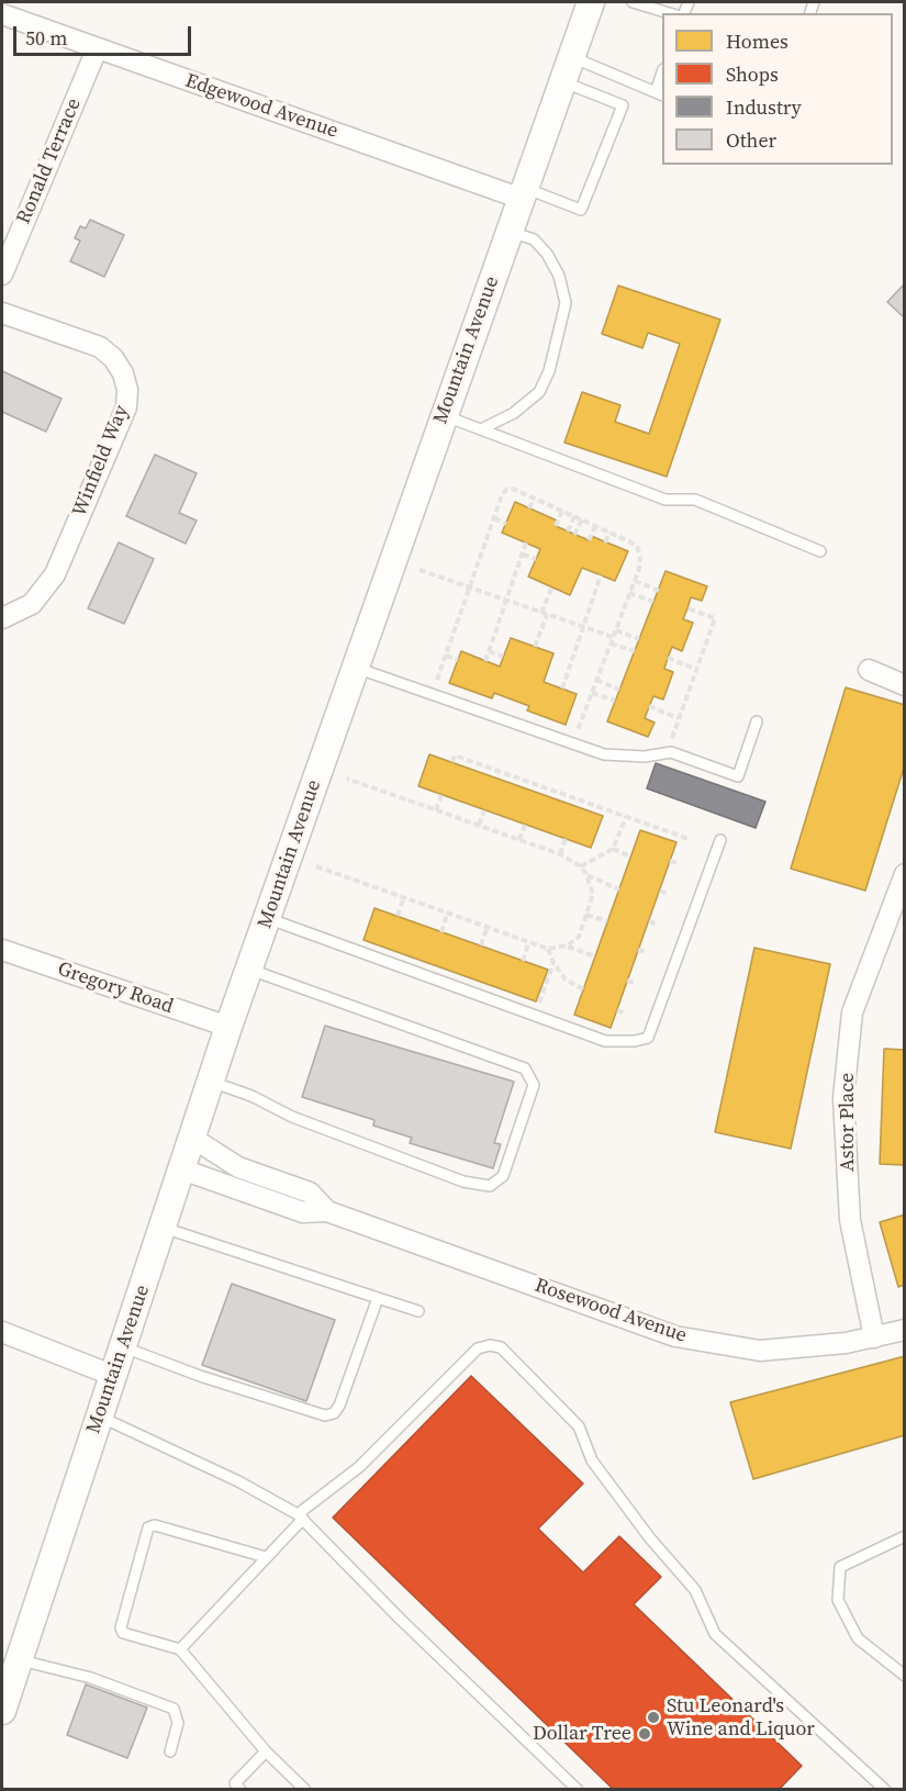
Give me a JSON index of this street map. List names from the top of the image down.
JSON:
{
  "streets": {
    "street": [
      "Edgewood Avenue",
      "Ronald Terrace",
      "Mountain Avenue",
      "Winfield Way",
      "Gregory Road",
      "Astor Place",
      "Rosewood Avenue"
    ]
  },
  "crossings": [
    ["Edgewood Avenue", "Ronald Terrace"],
    ["Edgewood Avenue", "Mountain Avenue"],
    ["Mountain Avenue", "Gregory Road"],
    ["Mountain Avenue", "Rosewood Avenue"],
    ["Astor Place", "Rosewood Avenue"]
  ],
  "places": ["Stu Leonard's Wine and Liquor", "Dollar Tree"],
  "legend": [
    "Homes",
    "Shops",
    "Industry",
    "Other"
  ],
  "scale_bar": "50 m"
}
